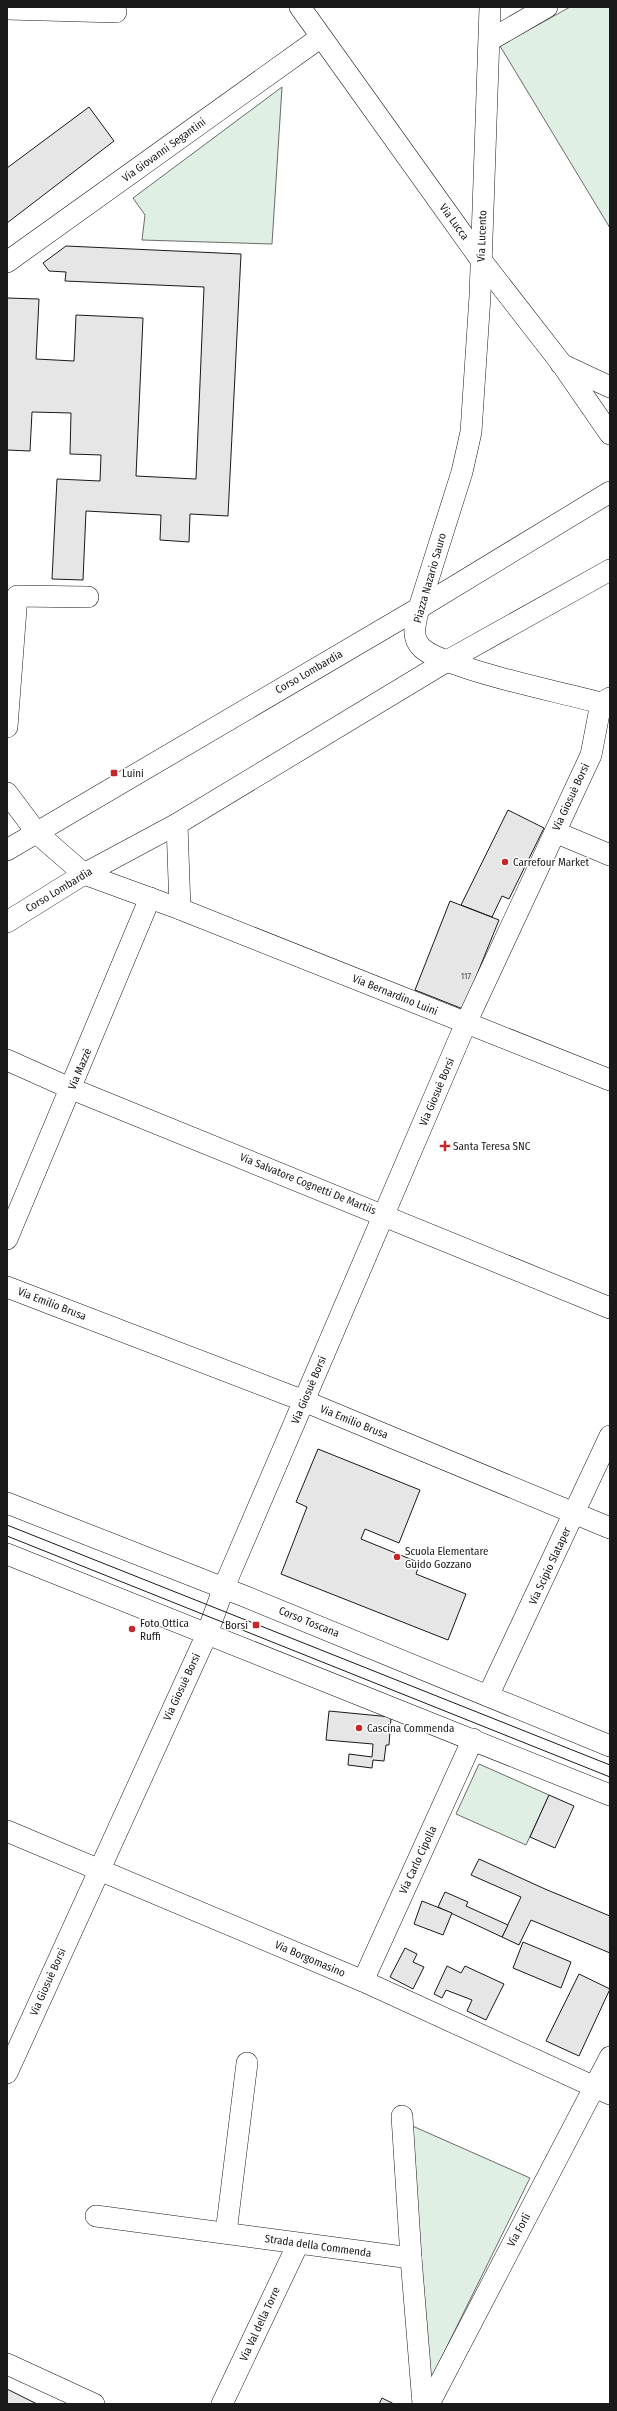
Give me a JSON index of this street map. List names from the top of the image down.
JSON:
{
  "streets": {
    "street": [
      "Via Giovanni Segantini",
      "Via Lucca",
      "Via Lucento",
      "Piazza Nazario Sauro",
      "Corso Lombardia",
      "Via Giosuè Borsi",
      "Via Bernardino Luini",
      "Via Mazzè",
      "Via Salvatore Cognetti De Martiis",
      "Via Emilio Brusa",
      "Via Scipio Slataper",
      "Corso Toscana",
      "Via Carlo Cipolla",
      "Via Borgomasino",
      "Via Forlì",
      "Strada della Commenda",
      "Via Val della Torre"
    ]
  },
  "crossings": [
    ["Via Giovanni Segantini", "Via Lucca"],
    ["Via Lucca", "Via Lucento"],
    ["Via Lucento", "Piazza Nazario Sauro"],
    ["Piazza Nazario Sauro", "Corso Lombardia"],
    ["Piazza Nazario Sauro", "Via Giosuè Borsi"],
    ["Corso Lombardia", "Via Bernardino Luini"],
    ["Via Giosuè Borsi", "Via Bernardino Luini"],
    ["Via Giosuè Borsi", "Via Salvatore Cognetti De Martiis"],
    ["Via Giosuè Borsi", "Via Emilio Brusa"],
    ["Via Giosuè Borsi", "Corso Toscana"],
    ["Via Giosuè Borsi", "Via Borgomasino"],
    ["Via Bernardino Luini", "Via Mazzè"],
    ["Via Mazzè", "Via Salvatore Cognetti De Martiis"],
    ["Via Emilio Brusa", "Via Scipio Slataper"],
    ["Via Scipio Slataper", "Corso Toscana"],
    ["Via Carlo Cipolla", "Via Borgomasino"],
    ["Via Borgomasino", "Via Forlì"],
    ["Strada della Commenda", "Via Val della Torre"]
  ],
  "places": {
    "transit": ["Luini", "Borsi"],
    "other": [
      "Carrefour Market",
      "Scuola Elementare Guido Gozzano",
      "Foto Ottica Ruffi",
      "Cascina Commenda"
    ],
    "health": ["Santa Teresa SNC"]
  },
  "house_numbers": ["117"]
}
